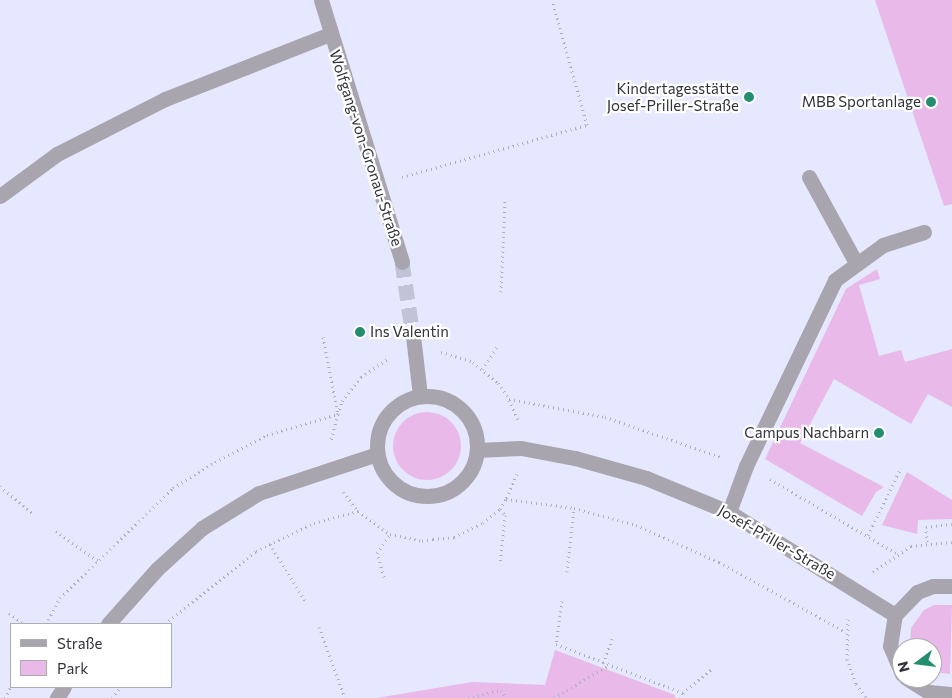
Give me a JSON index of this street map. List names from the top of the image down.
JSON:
{
  "streets": {
    "street": ["Wolfgang-von-Gronau-Straße", "Josef-Priller-Straße"]
  },
  "places": [
    "Kindertagesstätte Josef-Priller-Straße",
    "MBB Sportanlage",
    "Ins Valentin",
    "Campus Nachbarn"
  ],
  "legend": ["Straße", "Park"],
  "north": "left"
}
